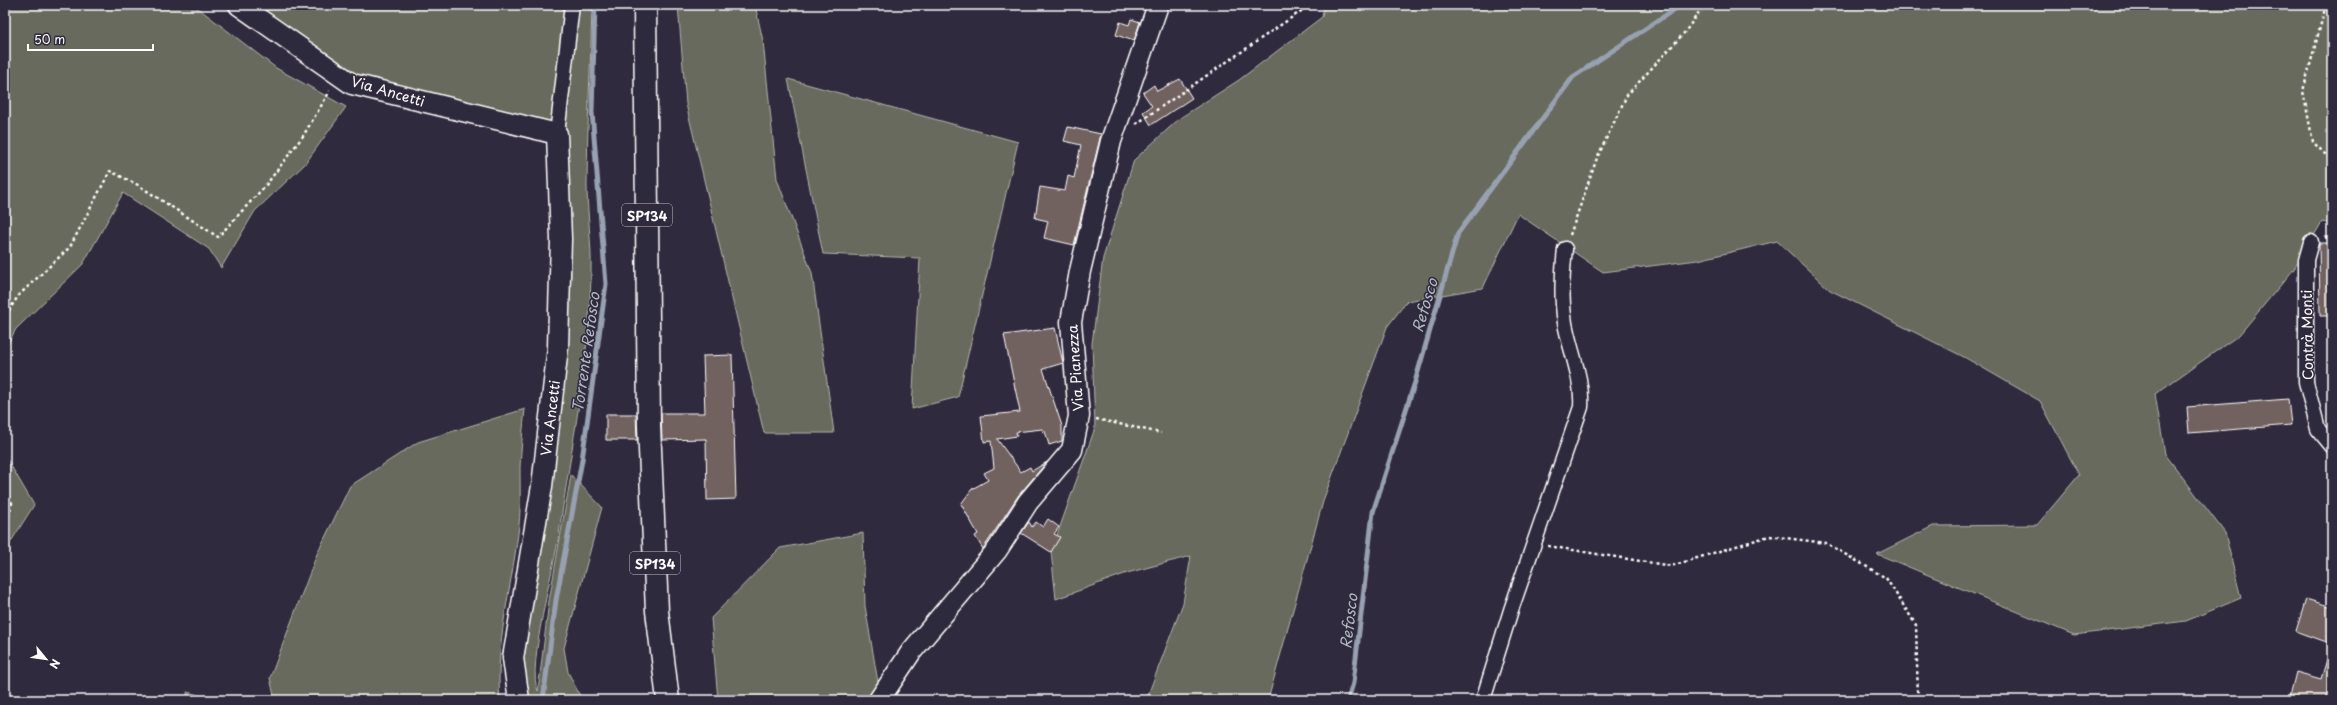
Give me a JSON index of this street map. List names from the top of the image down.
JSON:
{
  "streets": {
    "highway": ["SP134"],
    "street": ["Via Ancetti", "Contrà Monti", "Via Pianezza"]
  },
  "water": ["Refosco", "Torrente Refosco"],
  "scale_bar": "50 m",
  "north": "bottom right"
}
